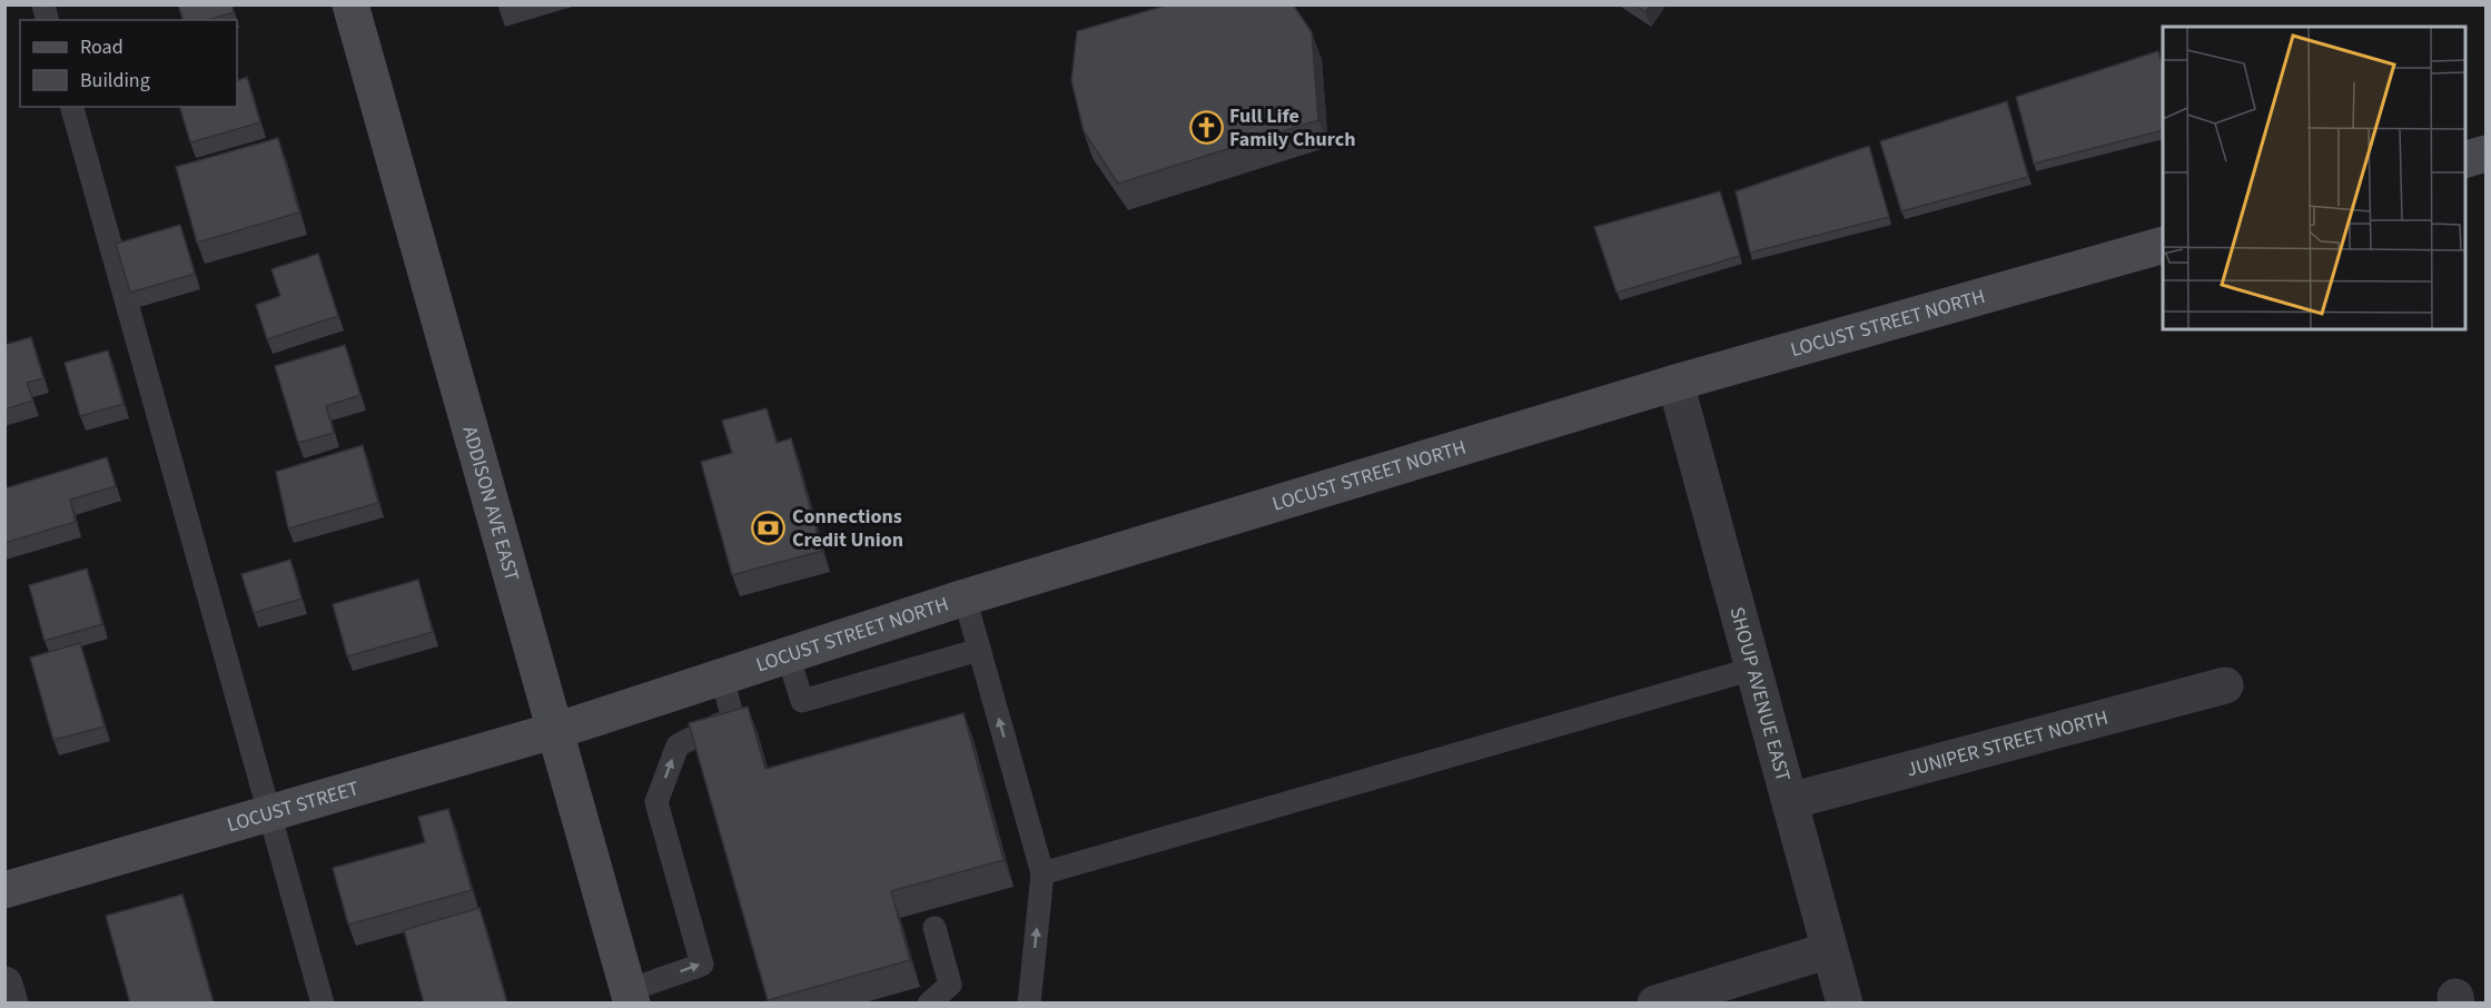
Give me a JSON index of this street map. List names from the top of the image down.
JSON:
{
  "streets": {
    "street": [
      "LOCUST STREET NORTH",
      "ADDISON AVE EAST",
      "SHOUP AVENUE EAST",
      "JUNIPER STREET NORTH",
      "LOCUST STREET"
    ]
  },
  "crossings": [
    ["LOCUST STREET NORTH", "ADDISON AVE EAST"],
    ["LOCUST STREET NORTH", "SHOUP AVENUE EAST"],
    ["LOCUST STREET NORTH", "LOCUST STREET"],
    ["ADDISON AVE EAST", "LOCUST STREET"],
    ["SHOUP AVENUE EAST", "JUNIPER STREET NORTH"]
  ],
  "places": {
    "church": ["Full Life Family Church"],
    "bank": ["Connections Credit Union"]
  },
  "legend": ["Road", "Building"]
}
